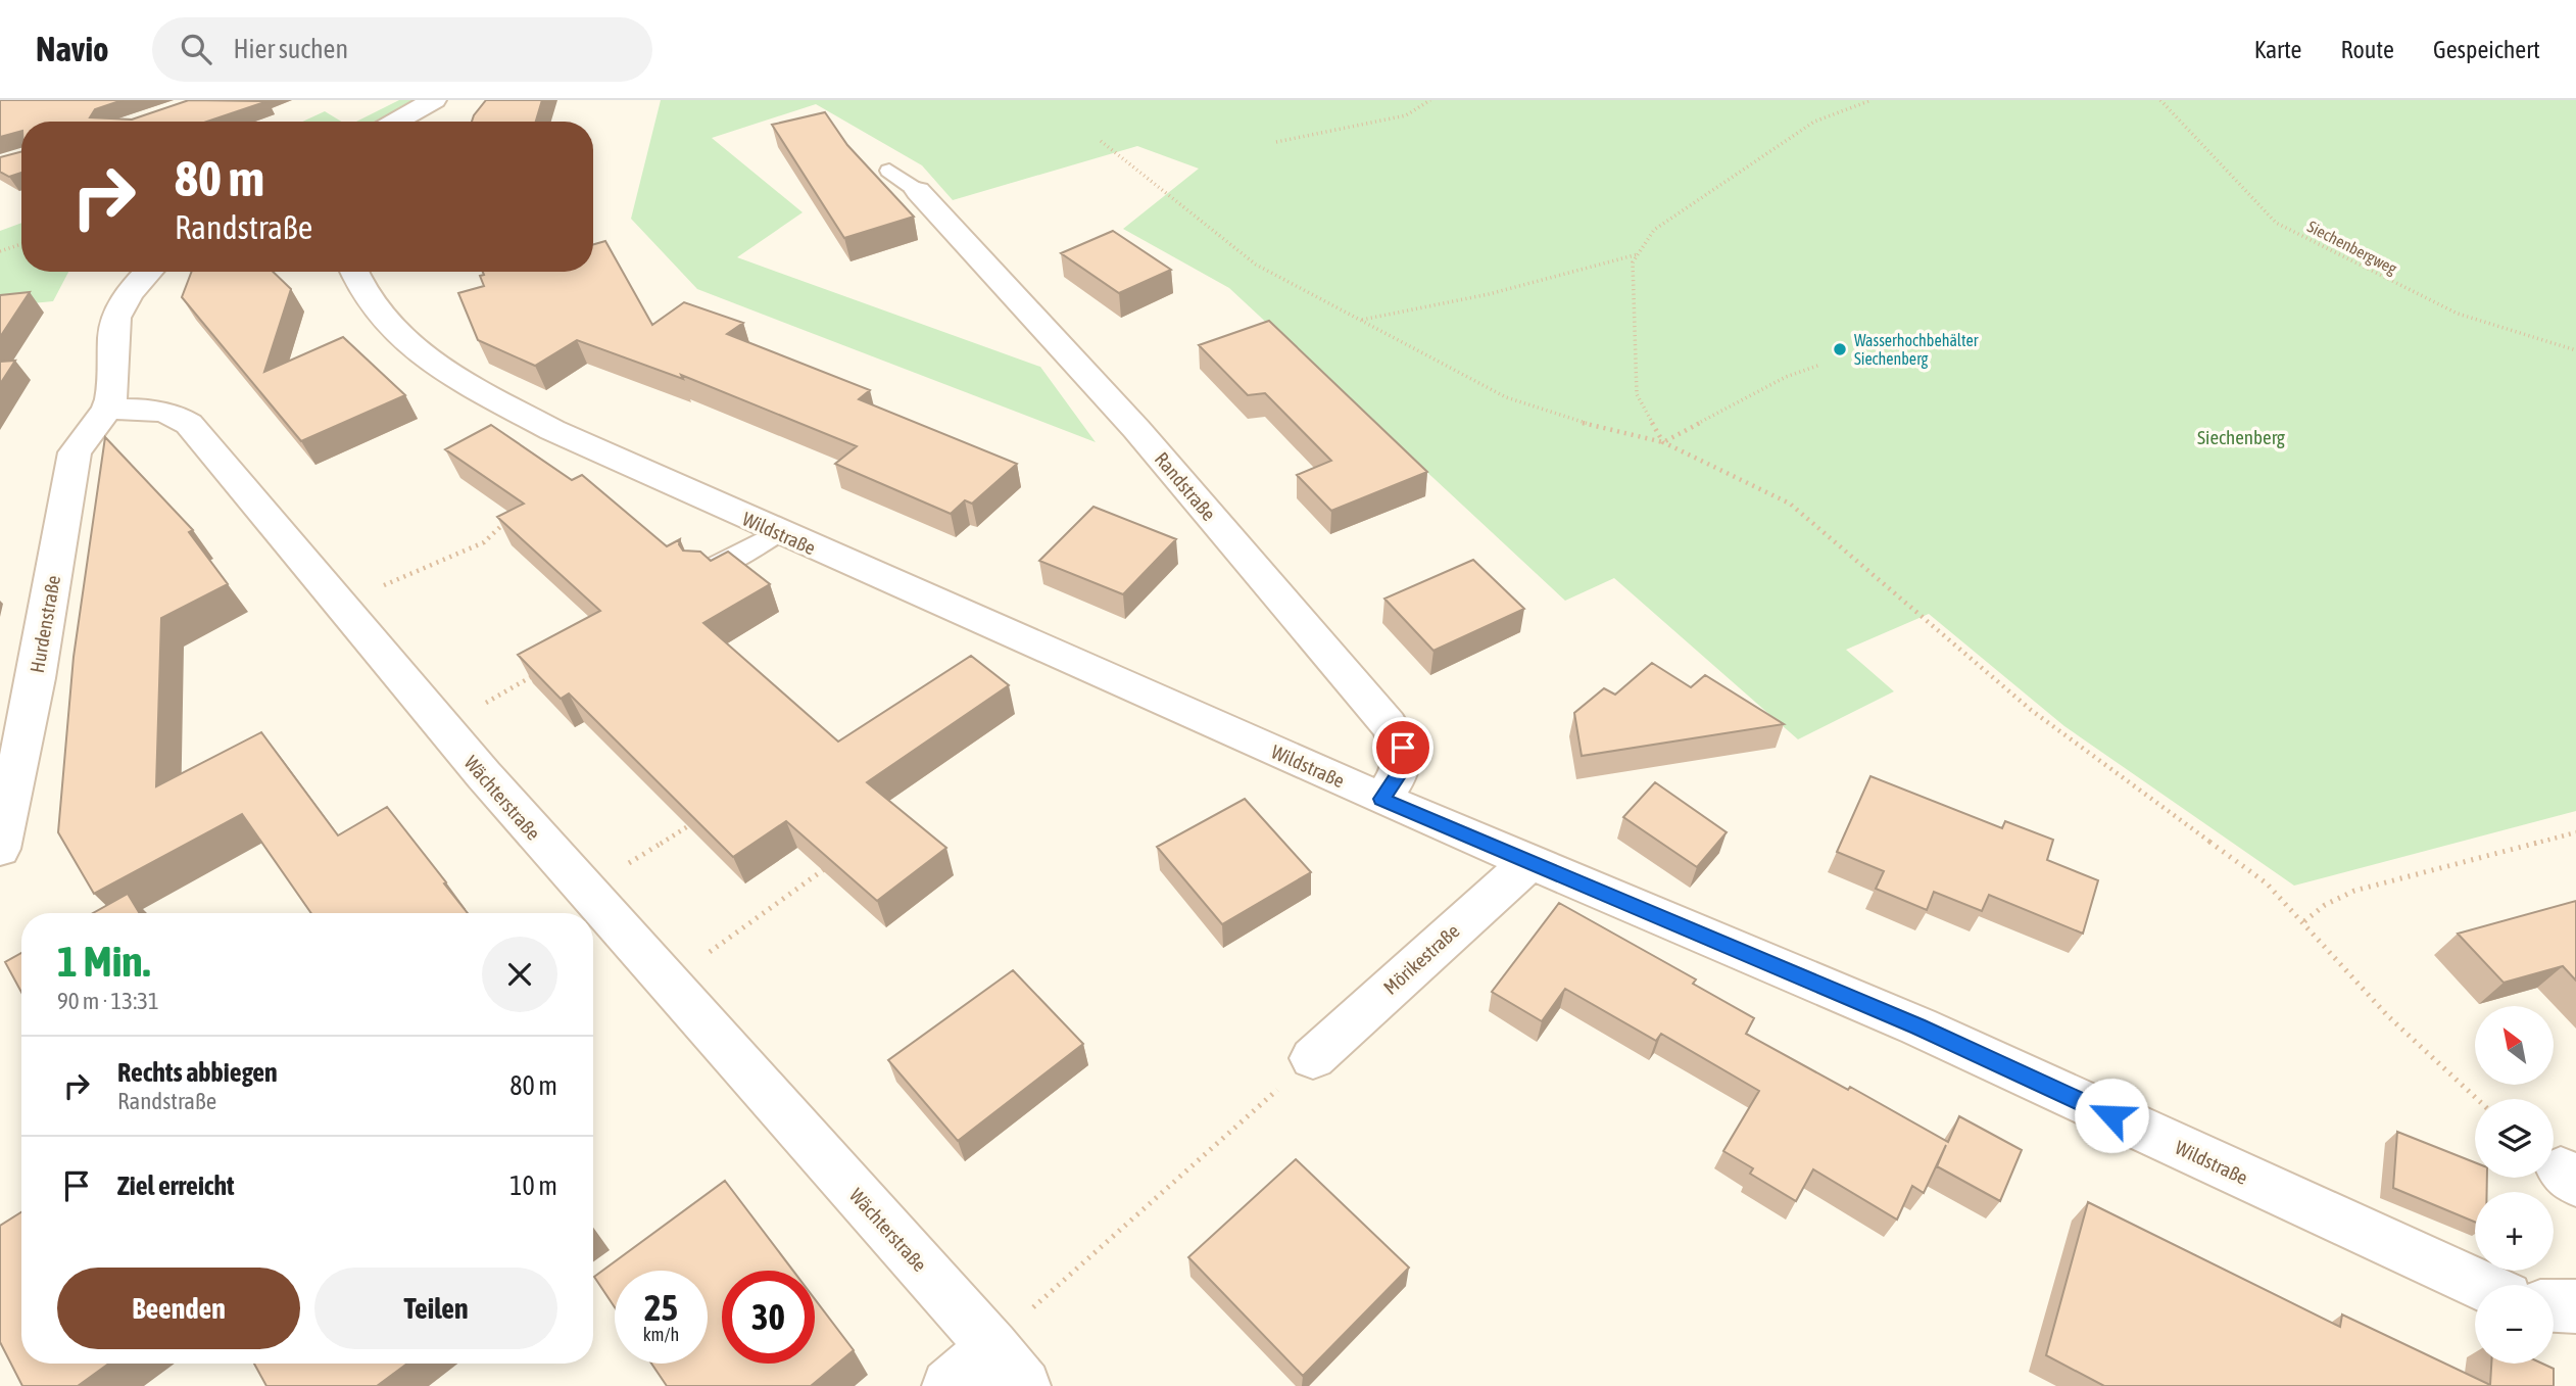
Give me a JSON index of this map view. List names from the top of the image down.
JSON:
{
  "streets": {
    "street": [
      "Randstraße",
      "Wildstraße",
      "Hurdenstraße",
      "Wächterstraße",
      "Mörikestraße"
    ],
    "path": ["Siechenbergweg"]
  },
  "crossings": [
    ["Randstraße", "Wildstraße"],
    ["Wildstraße", "Mörikestraße"],
    ["Hurdenstraße", "Wächterstraße"]
  ],
  "parks": ["Siechenberg"],
  "places": ["Wasserhochbehälter Siechenberg"],
  "north": "top left",
  "page": {
    "header": "Navio",
    "search": "Hier suchen",
    "nav": ["Karte", "Route", "Gespeichert"],
    "turn": ["80 m", "Randstraße"],
    "heading": ["1 Min.", "90 m · 13:31"],
    "map_buttons": ["+", "−"],
    "list": [
      {
        "name": "Rechts abbiegen",
        "note": "Randstraße",
        "value": "80 m"
      },
      {
        "name": "Ziel erreicht",
        "value": "10 m"
      }
    ],
    "buttons": ["Beenden", "Teilen"],
    "speed": "25 km/h",
    "limit": "30"
  }
}
